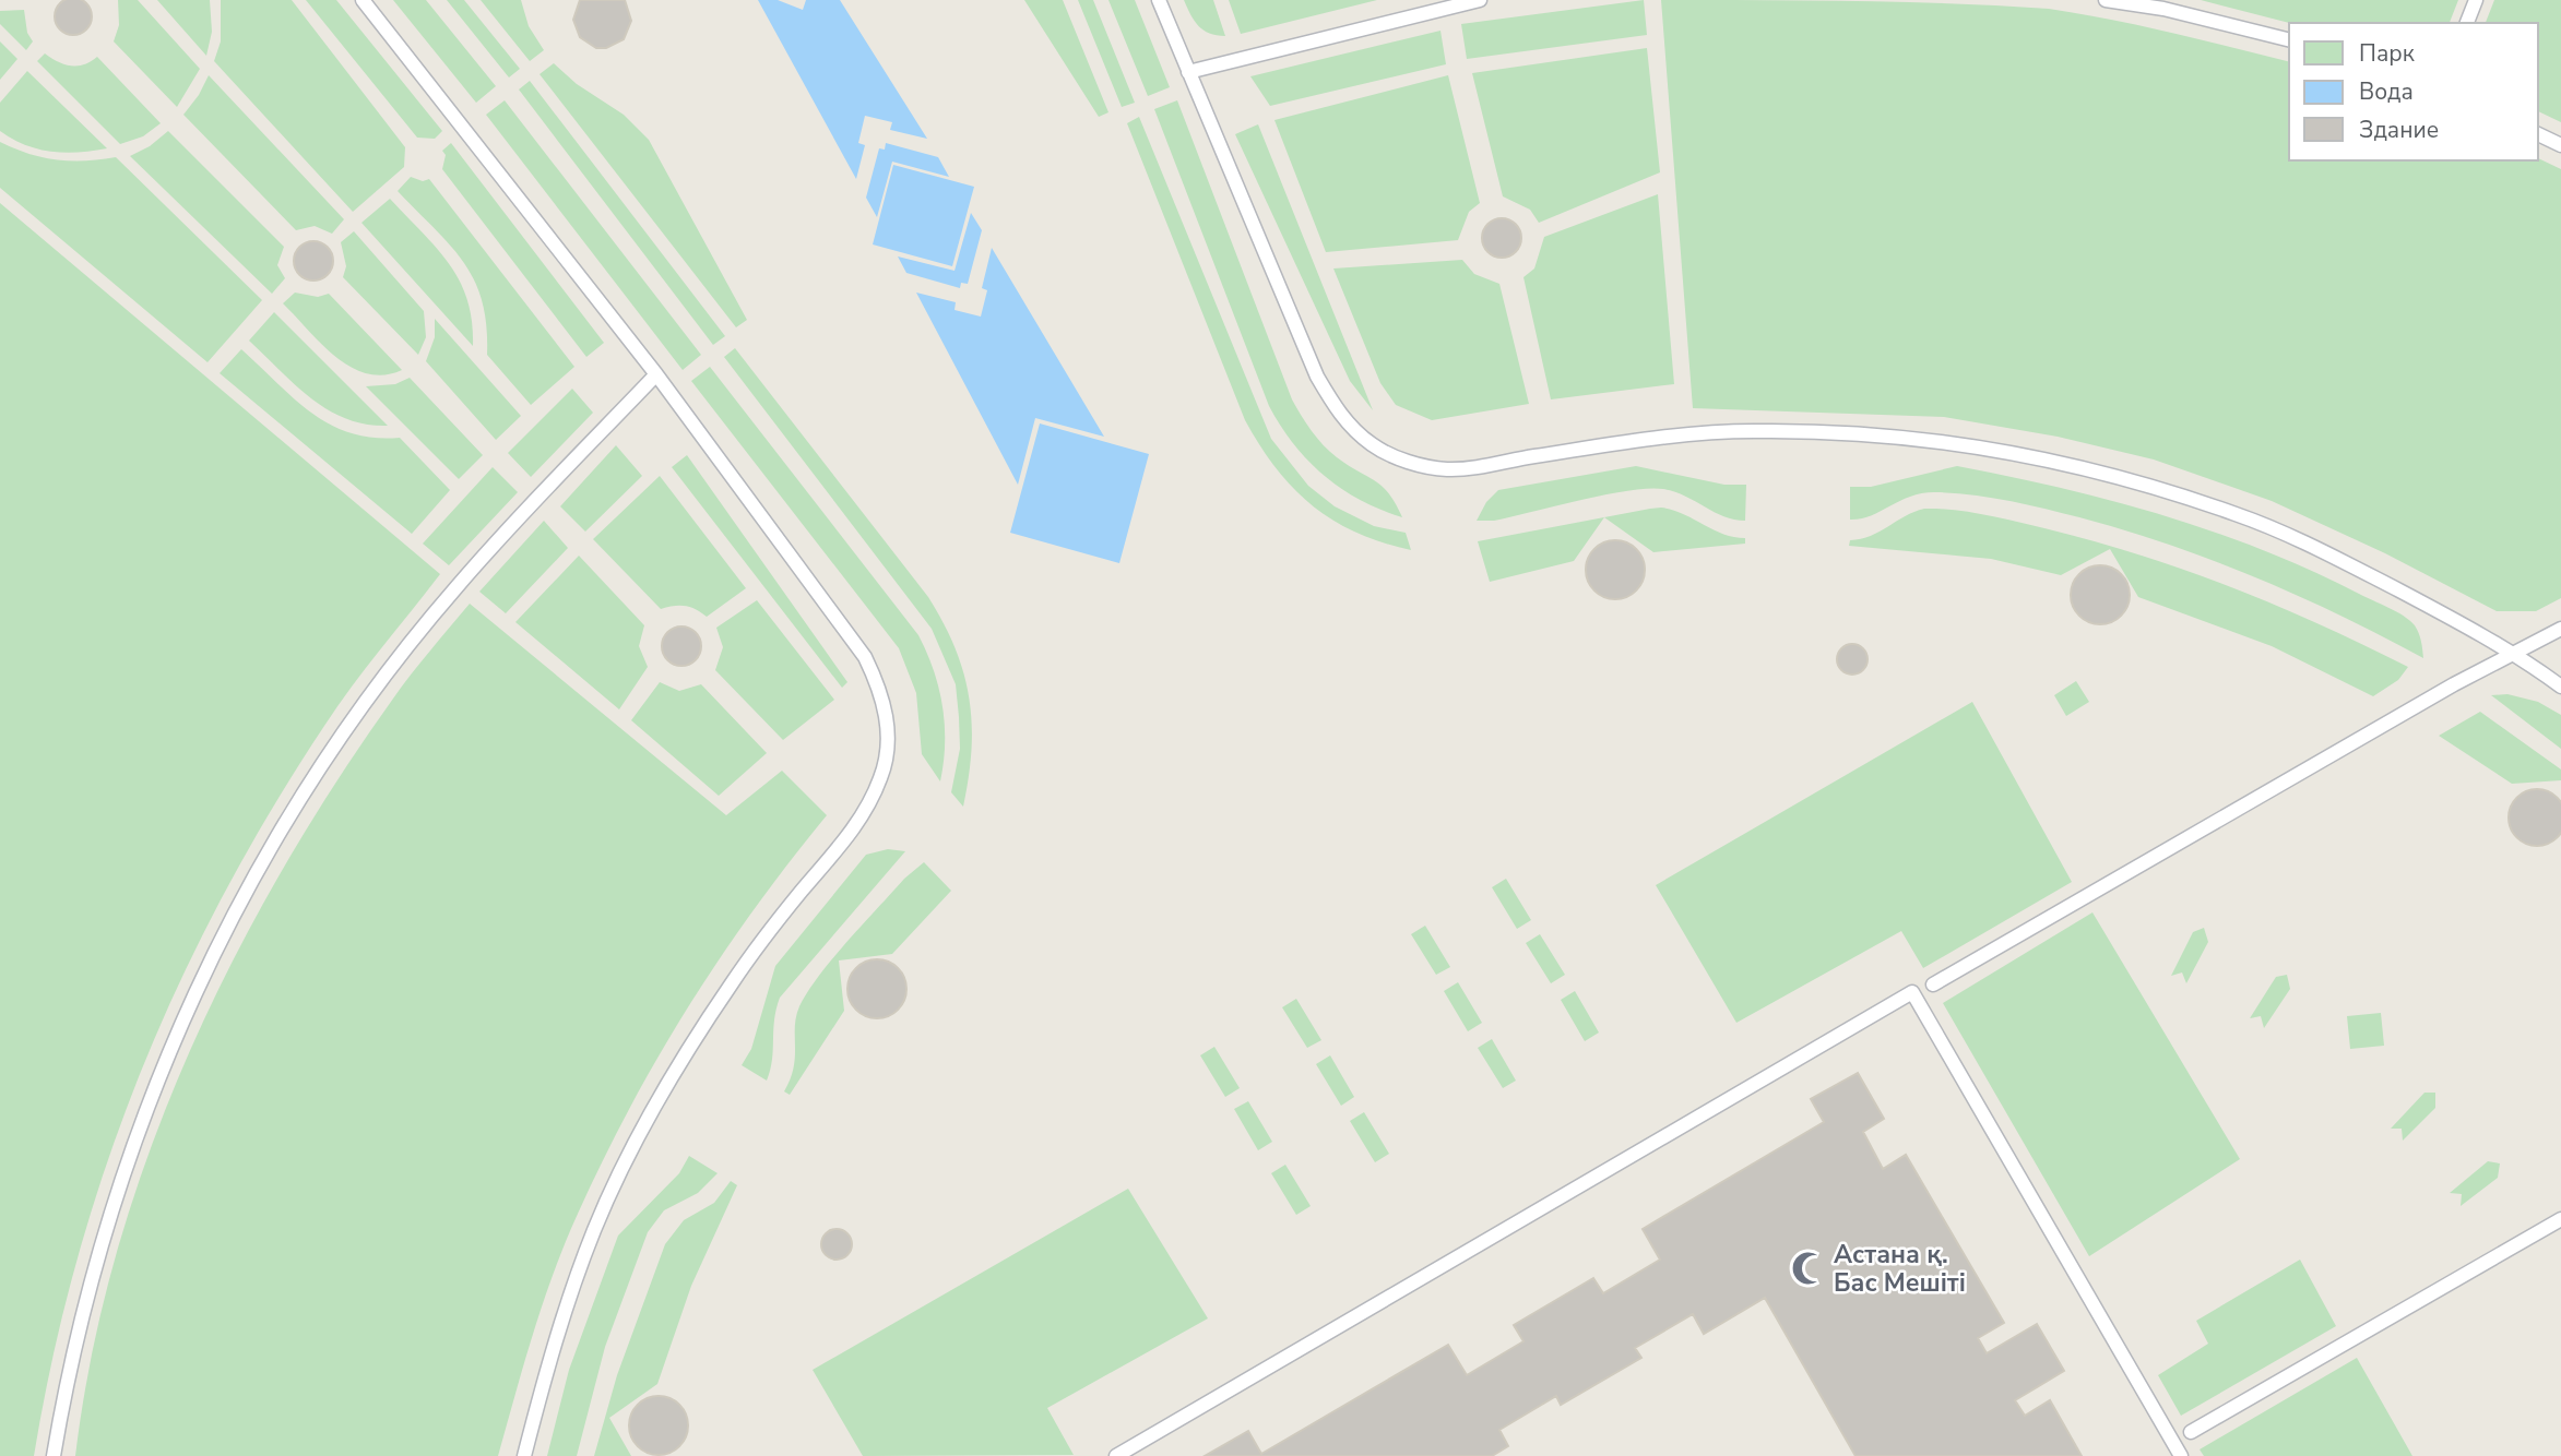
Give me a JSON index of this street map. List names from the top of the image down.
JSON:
{
  "places": {
    "mosque": ["Астана қ. Бас Мешіті"]
  },
  "legend": ["Парк", "Вода", "Здание"]
}
